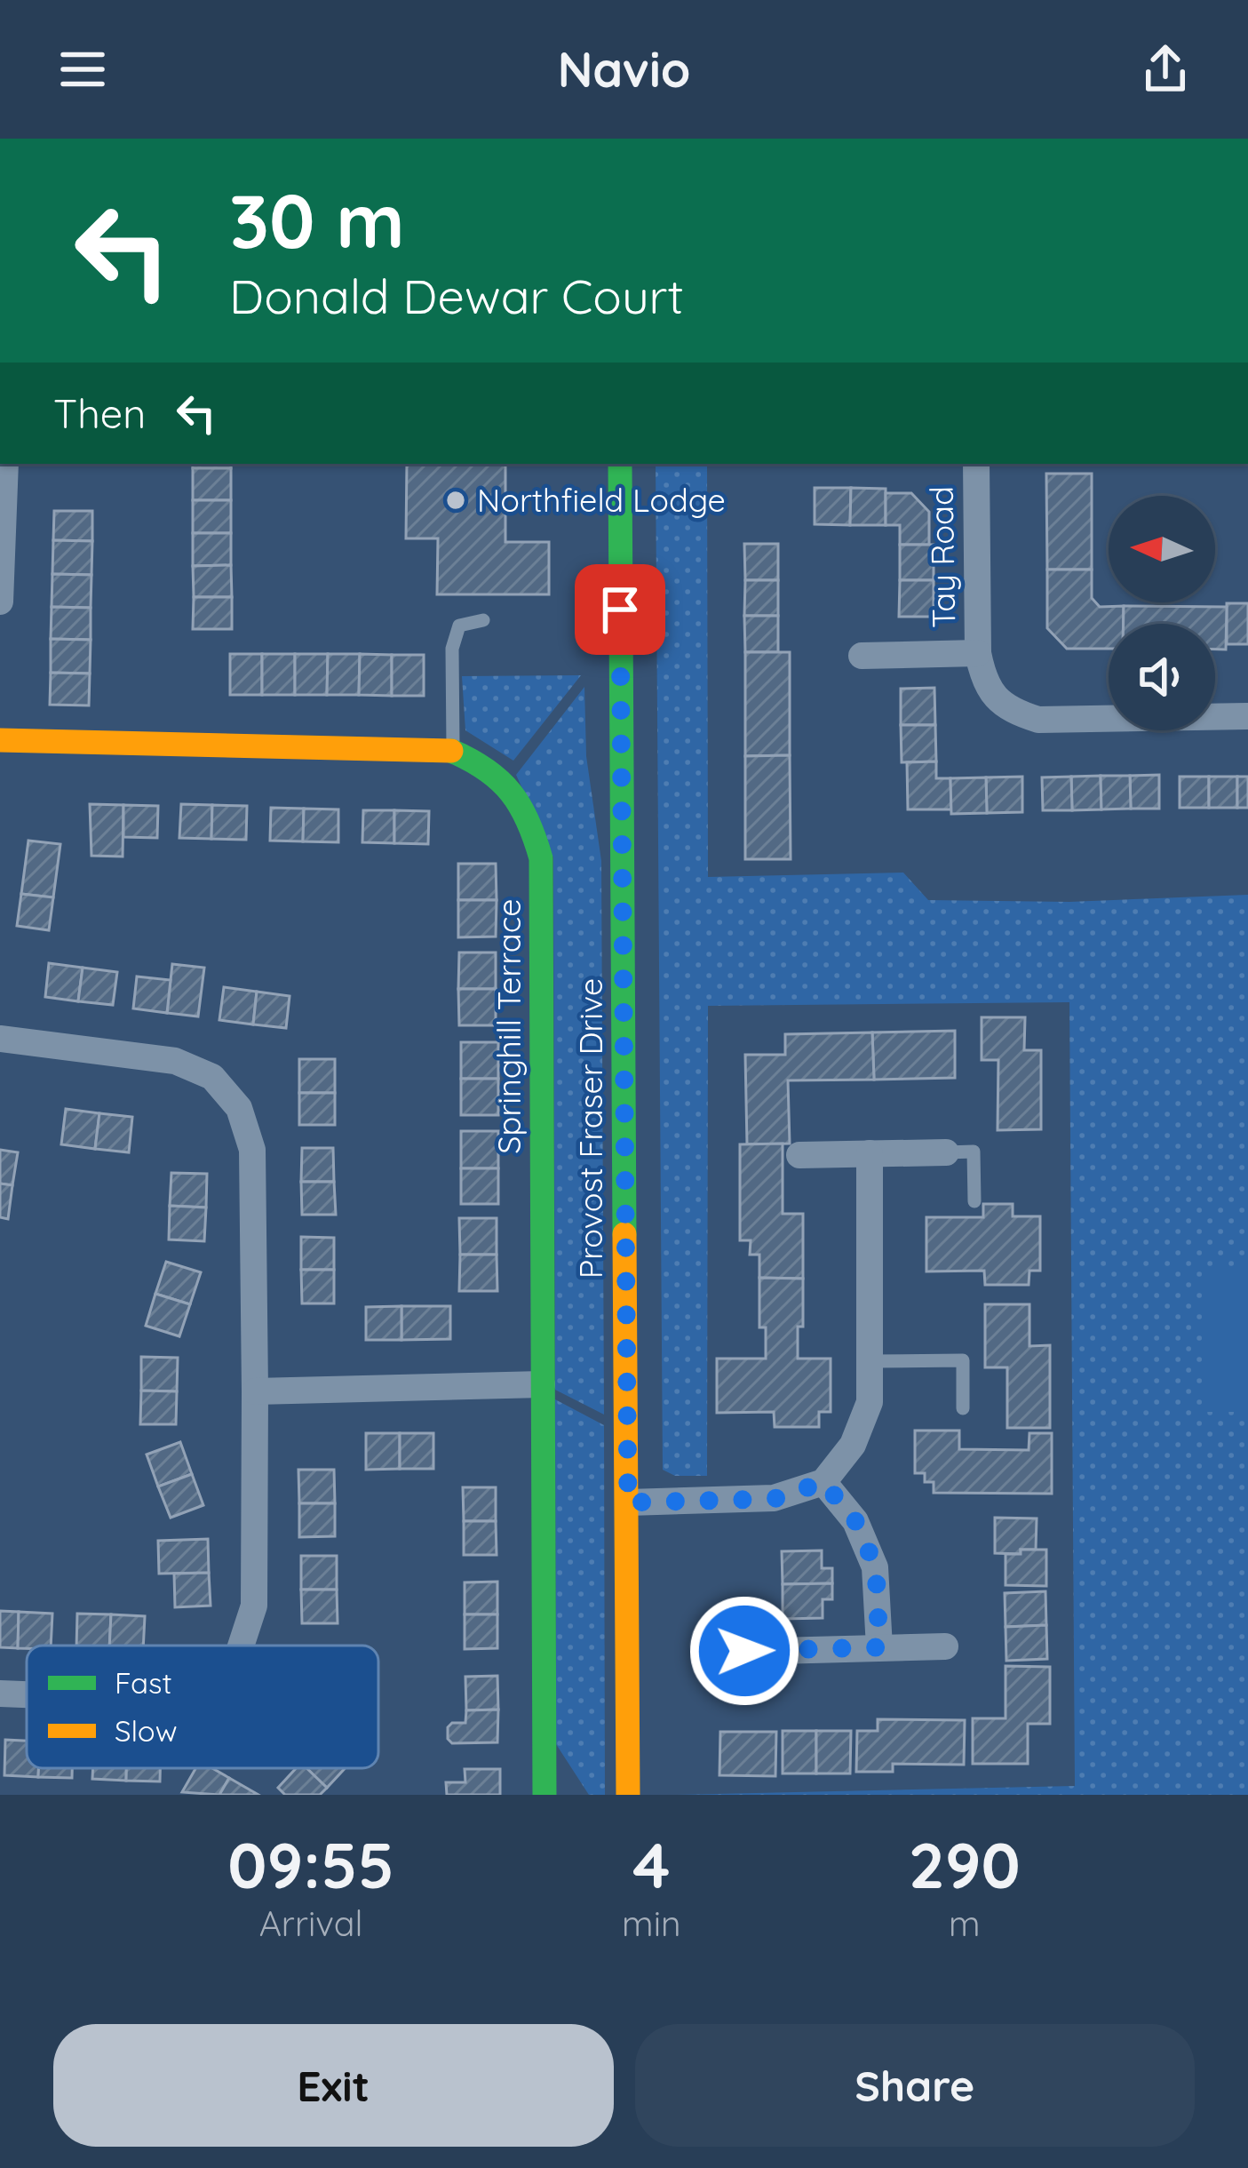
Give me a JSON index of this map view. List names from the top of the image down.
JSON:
{
  "streets": {
    "street": ["Tay Road", "Springhill Terrace", "Provost Fraser Drive"]
  },
  "places": ["Northfield Lodge"],
  "legend": ["Fast", "Slow"],
  "north": "left",
  "page": {
    "header": "Navio",
    "turn": ["30 m", "Donald Dewar Court"],
    "then": "Then",
    "eta": [
      "09:55",
      "Arrival",
      "4",
      "min",
      "290",
      "m"
    ],
    "buttons": ["Exit", "Share"]
  }
}
